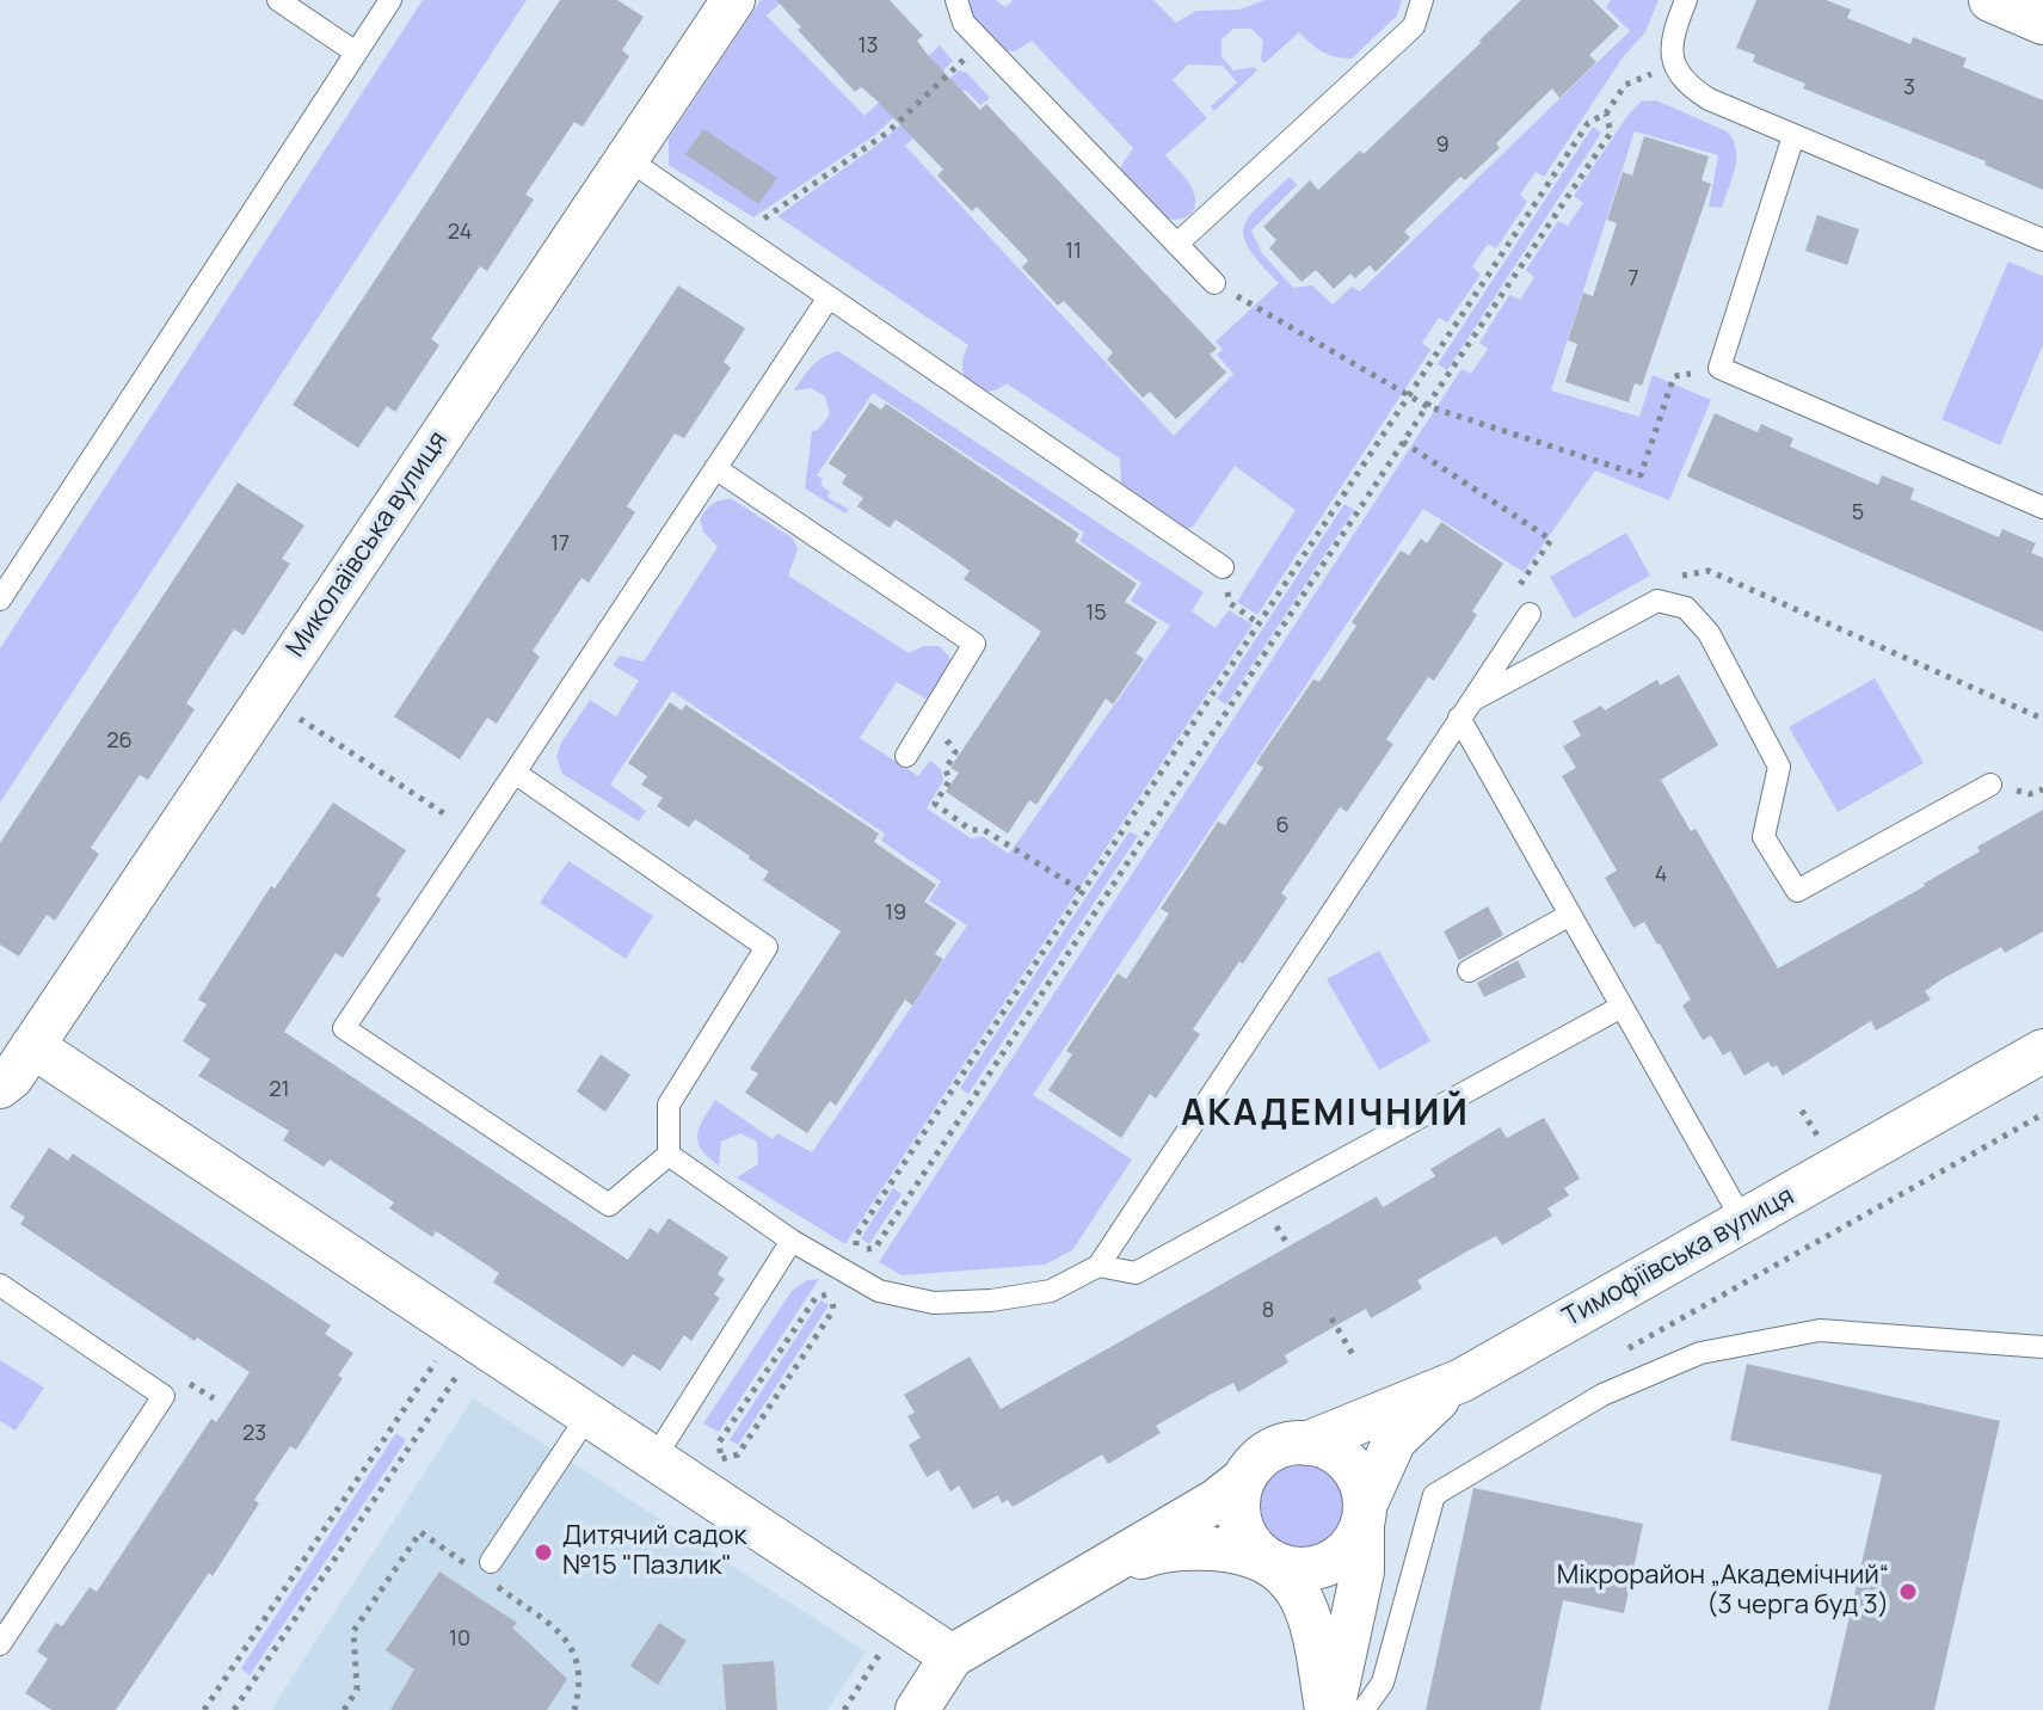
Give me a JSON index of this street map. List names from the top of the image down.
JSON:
{
  "streets": {
    "street": ["Миколаївська вулиця", "Тимофіївська вулиця"]
  },
  "districts": ["АКАДЕМІЧНИЙ"],
  "places": ["Дитячий садок №15 \"Пазлик\"", "Мікрорайон „Академічний“ (3 черга буд 3)"],
  "house_numbers": [
    "13",
    "3",
    "9",
    "24",
    "11",
    "7",
    "5",
    "17",
    "15",
    "26",
    "6",
    "4",
    "19",
    "21",
    "8",
    "23",
    "10"
  ]
}
